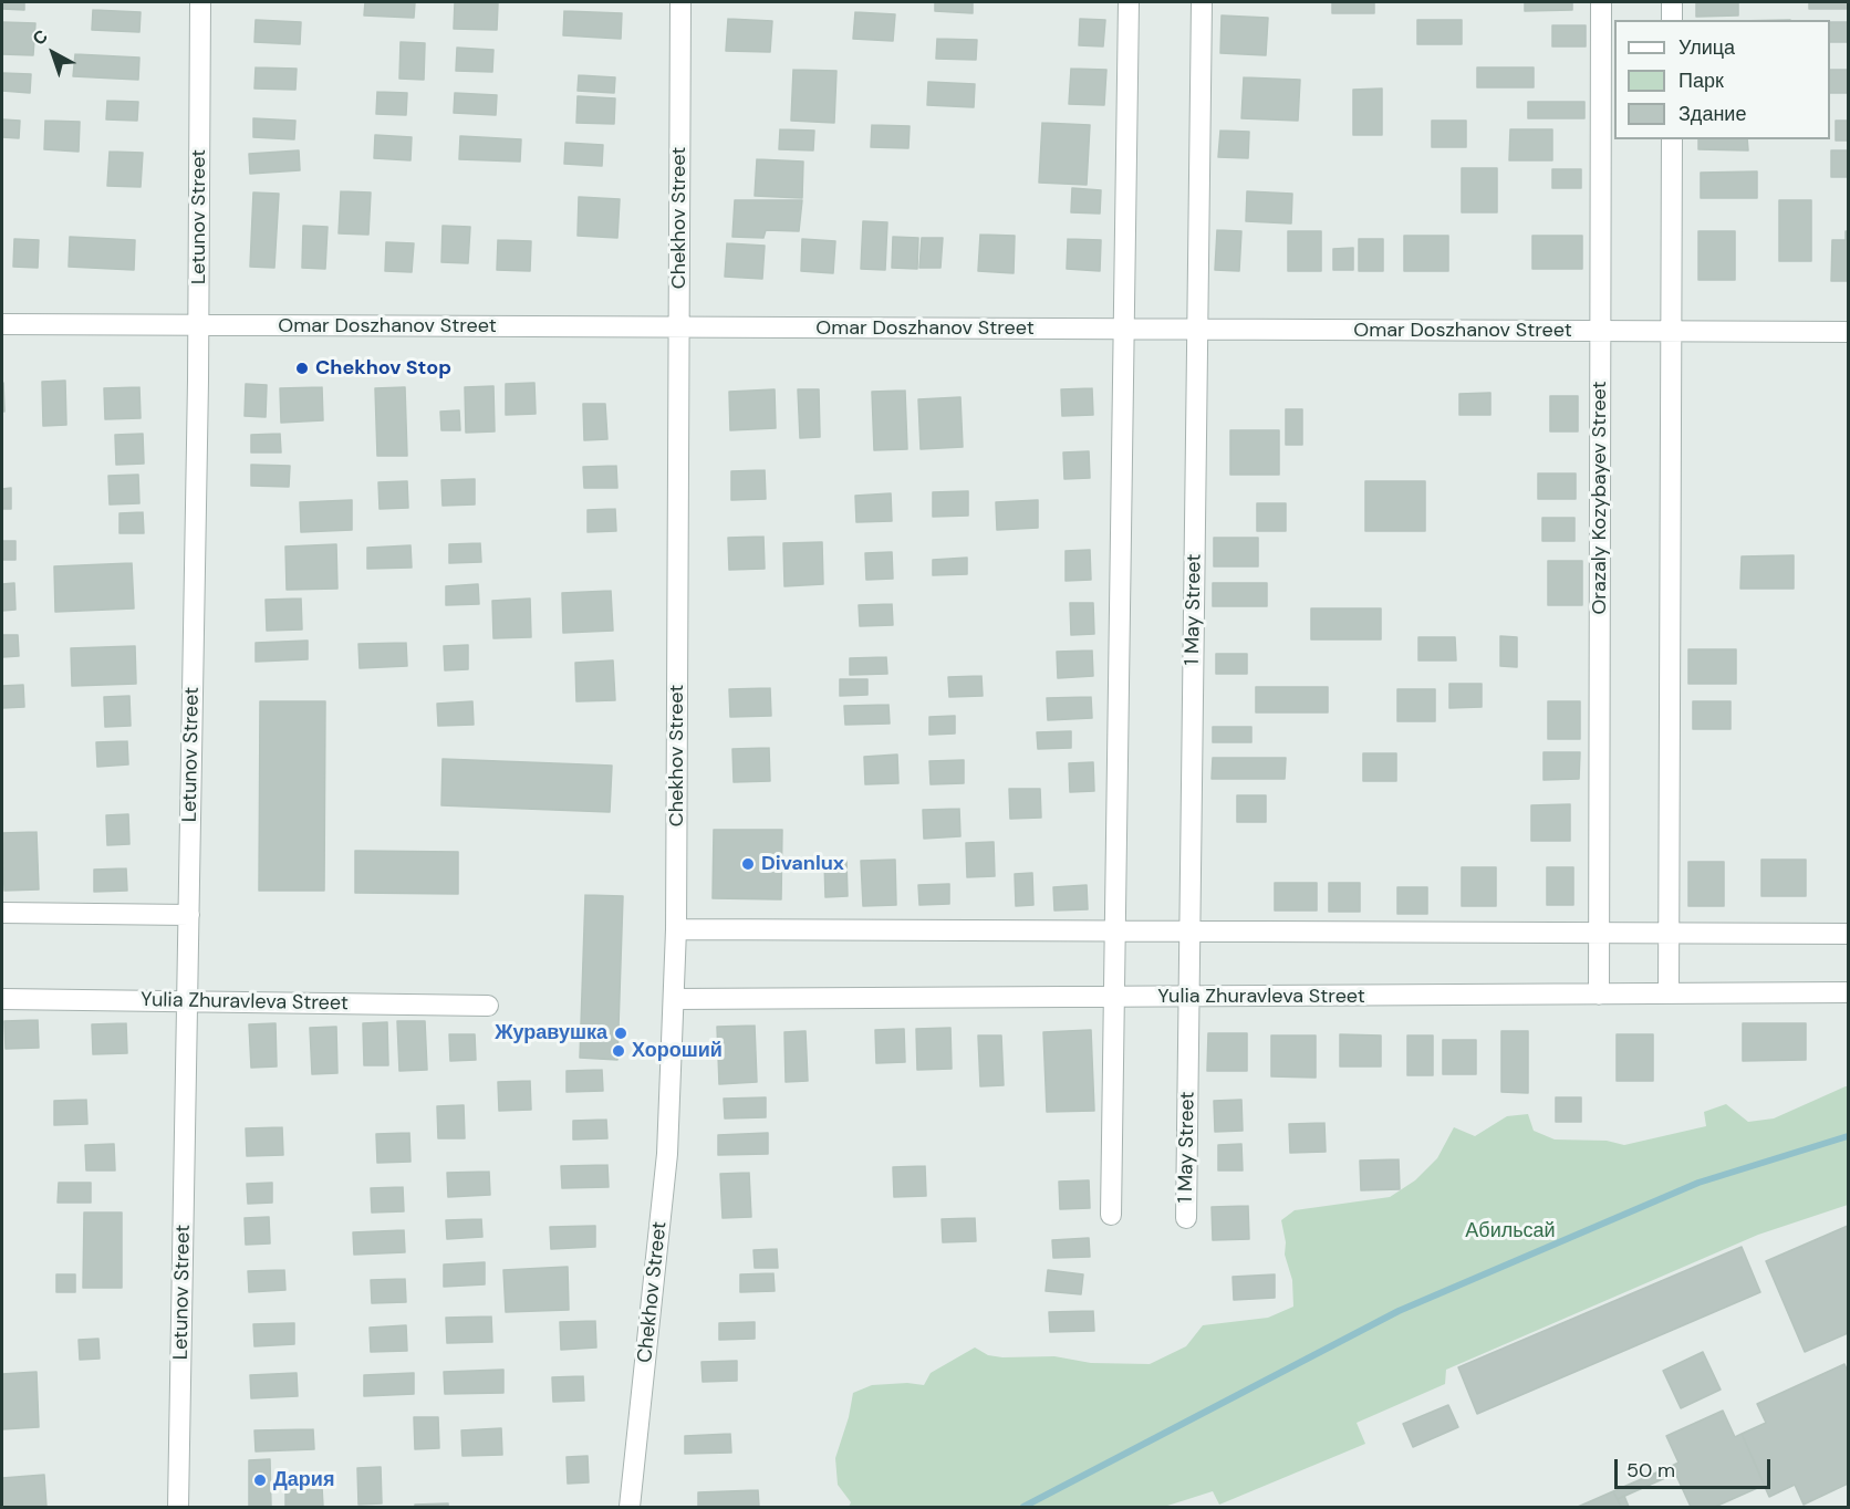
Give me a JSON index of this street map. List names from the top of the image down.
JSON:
{
  "streets": {
    "street": [
      "Letunov Street",
      "Chekhov Street",
      "Omar Doszhanov Street",
      "Orazaly Kozybayev Street",
      "1 May Street",
      "Yulia Zhuravleva Street"
    ]
  },
  "crossings": [
    ["Letunov Street", "Omar Doszhanov Street"],
    ["Letunov Street", "Yulia Zhuravleva Street"],
    ["Chekhov Street", "Omar Doszhanov Street"],
    ["Chekhov Street", "Yulia Zhuravleva Street"],
    ["Omar Doszhanov Street", "Orazaly Kozybayev Street"],
    ["Omar Doszhanov Street", "1 May Street"],
    ["Orazaly Kozybayev Street", "Yulia Zhuravleva Street"],
    ["1 May Street", "Yulia Zhuravleva Street"]
  ],
  "parks": ["Абильсай"],
  "places": [
    "Chekhov Stop",
    "Divanlux",
    "Журавушка",
    "Хороший",
    "Дария"
  ],
  "legend": ["Улица", "Парк", "Здание"],
  "scale_bar": "50 m",
  "north": "top left"
}
